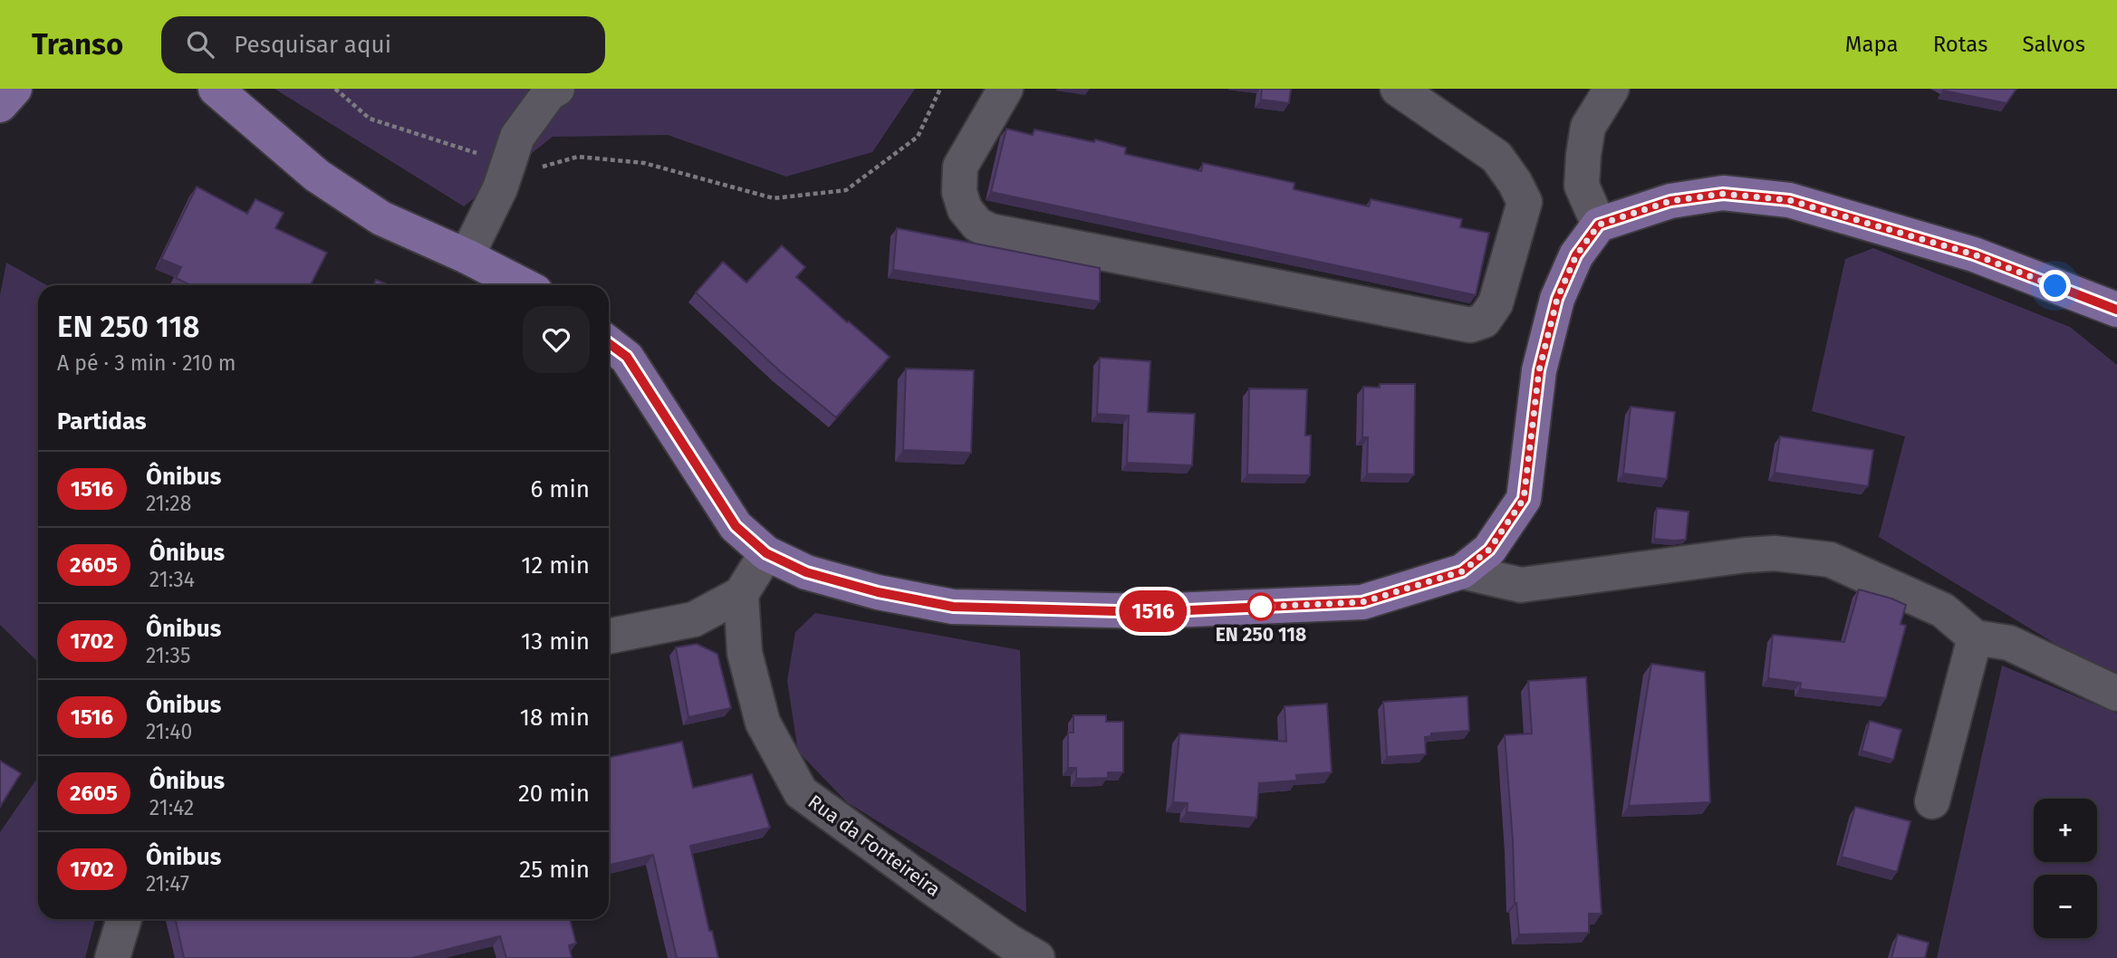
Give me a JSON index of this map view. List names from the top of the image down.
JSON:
{
  "streets": {
    "street": ["Rua da Fonteireira"]
  },
  "places": ["EN 250 118"],
  "lines": ["bus line 1516"],
  "page": {
    "header": "Transo",
    "search": "Pesquisar aqui",
    "nav": ["Mapa", "Rotas", "Salvos"],
    "on_map": "1516",
    "heading": [
      ["EN 250 118", "A pé · 3 min · 210 m"],
      "Partidas"
    ],
    "list": [
      {
        "mark": "1516",
        "name": "Ônibus",
        "note": "21:28",
        "value": "6 min"
      },
      {
        "mark": "2605",
        "name": "Ônibus",
        "note": "21:34",
        "value": "12 min"
      },
      {
        "mark": "1702",
        "name": "Ônibus",
        "note": "21:35",
        "value": "13 min"
      },
      {
        "mark": "1516",
        "name": "Ônibus",
        "note": "21:40",
        "value": "18 min"
      },
      {
        "mark": "2605",
        "name": "Ônibus",
        "note": "21:42",
        "value": "20 min"
      },
      {
        "mark": "1702",
        "name": "Ônibus",
        "note": "21:47",
        "value": "25 min"
      }
    ],
    "map_buttons": ["+", "−"]
  }
}
